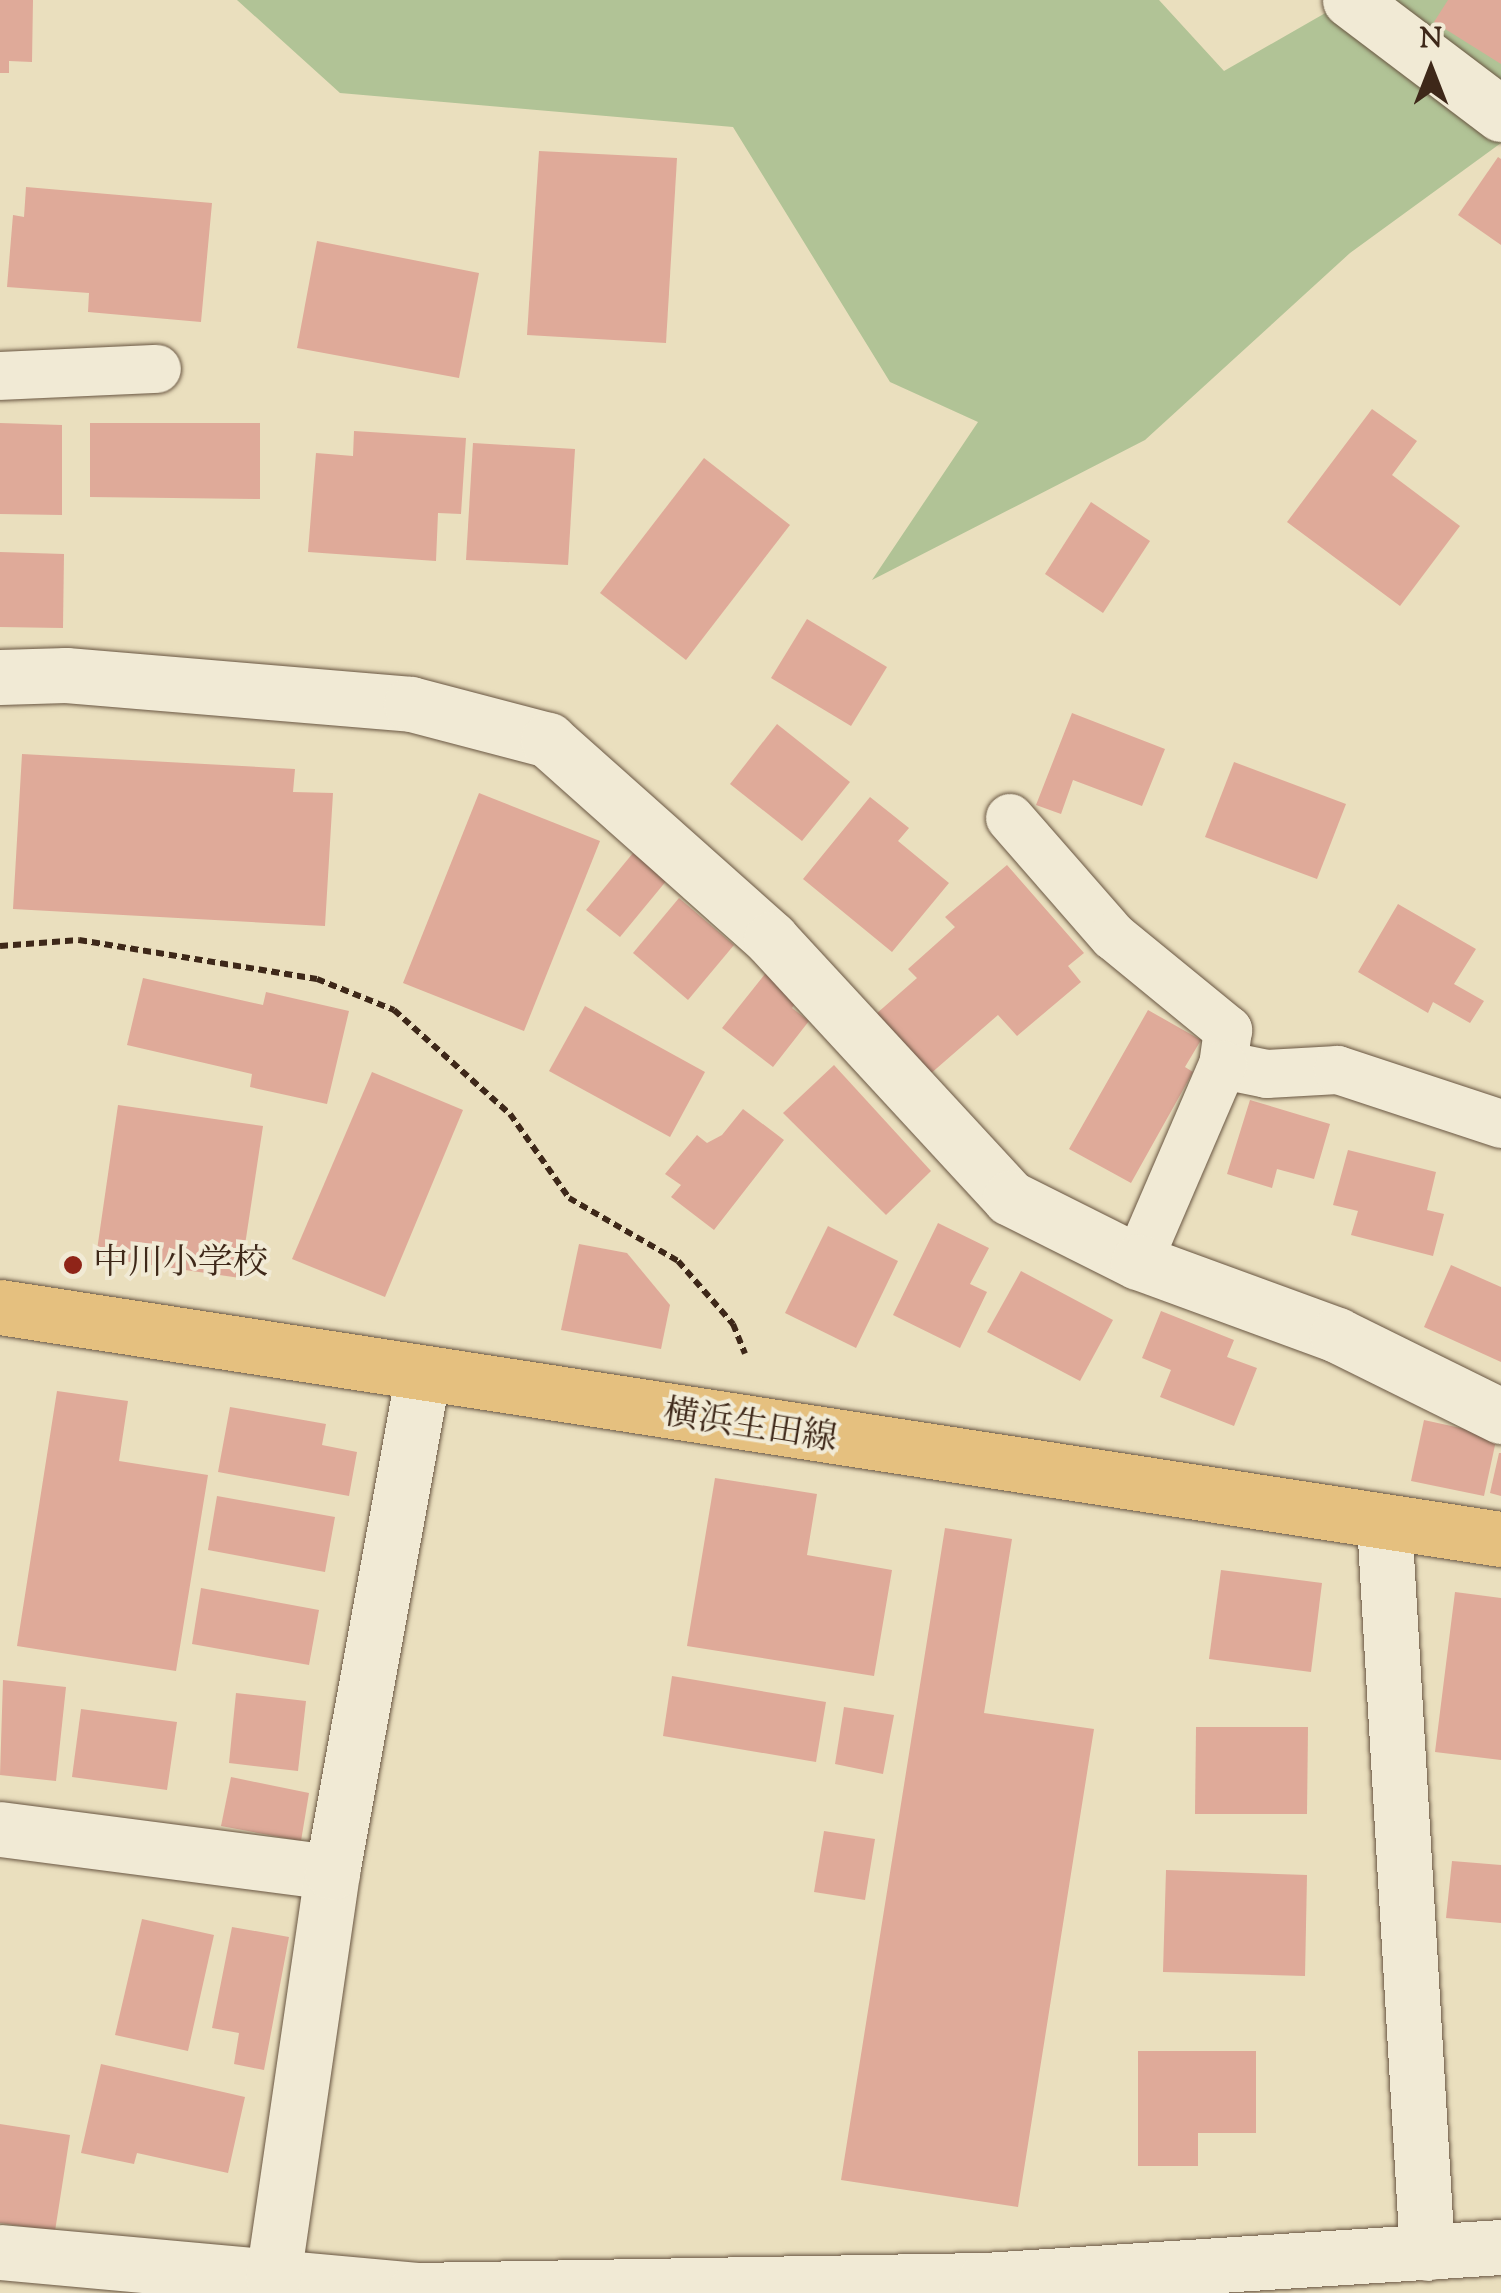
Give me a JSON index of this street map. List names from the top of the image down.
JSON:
{
  "streets": {
    "main road": ["横浜生田線"]
  },
  "places": ["中川小学校"],
  "north": "top"
}
